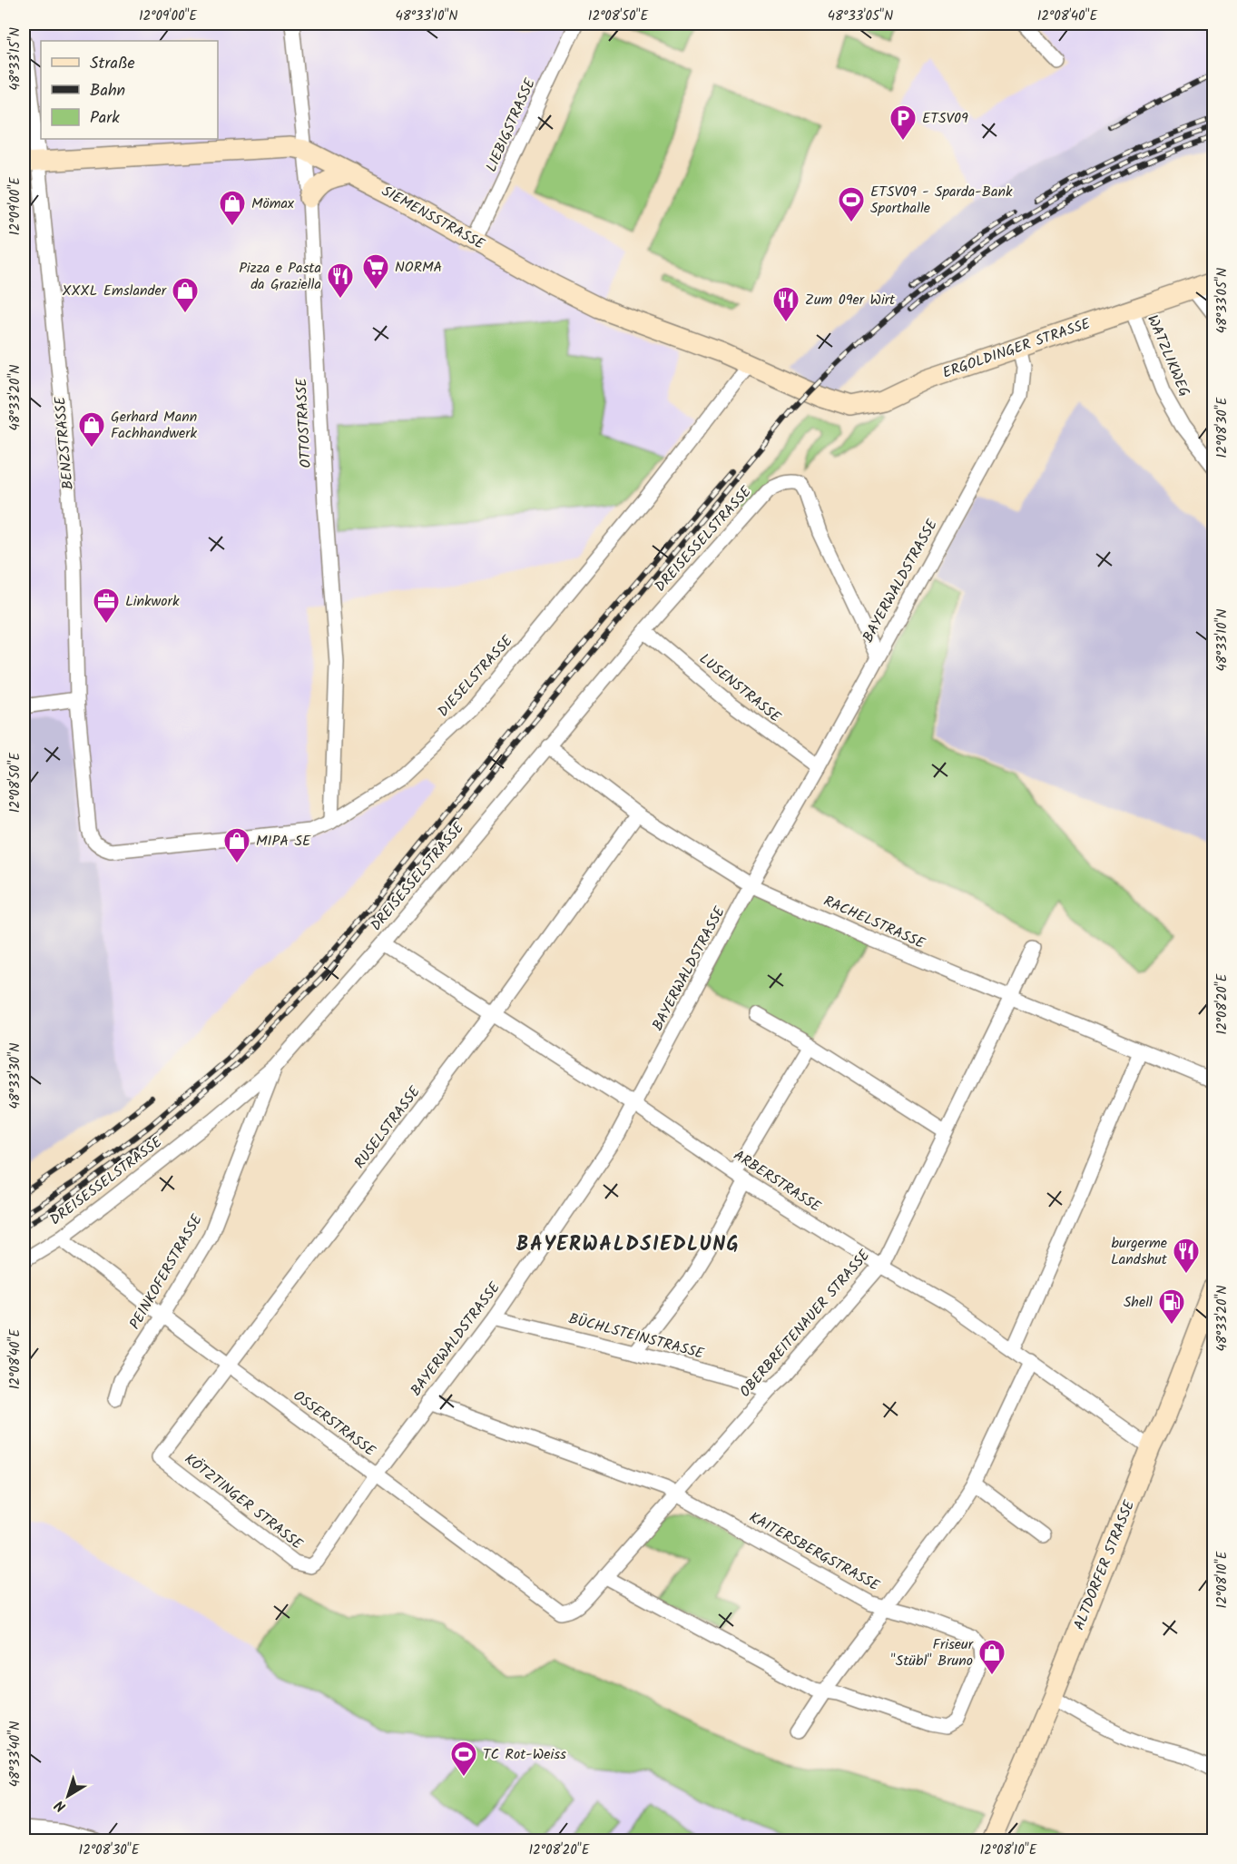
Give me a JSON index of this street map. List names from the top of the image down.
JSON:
{
  "streets": {
    "main road": ["SIEMENSSTRASSE", "ERGOLDINGER STRASSE", "ALTDORFER STRASSE"],
    "street": [
      "LIEBIGSTRASSE",
      "WATZLIKWEG",
      "OTTOSTRASSE",
      "BENZSTRASSE",
      "DREISESSELSTRASSE",
      "BAYERWALDSTRASSE",
      "DIESELSTRASSE",
      "LUSENSTRASSE",
      "RACHELSTRASSE",
      "RUSELSTRASSE",
      "ARBERSTRASSE",
      "PEINKOFERSTRASSE",
      "OBERBREITENAUER STRASSE",
      "BÜCHLSTEINSTRASSE",
      "OSSERSTRASSE",
      "KÖTZTINGER STRASSE",
      "KAITERSBERGSTRASSE"
    ]
  },
  "crossings": [
    ["LIEBIGSTRASSE", "SIEMENSSTRASSE"],
    ["SIEMENSSTRASSE", "ERGOLDINGER STRASSE"],
    ["SIEMENSSTRASSE", "OTTOSTRASSE"],
    ["SIEMENSSTRASSE", "BENZSTRASSE"],
    ["SIEMENSSTRASSE", "DIESELSTRASSE"],
    ["ERGOLDINGER STRASSE", "WATZLIKWEG"],
    ["ERGOLDINGER STRASSE", "BAYERWALDSTRASSE"],
    ["OTTOSTRASSE", "DIESELSTRASSE"],
    ["BENZSTRASSE", "DIESELSTRASSE"],
    ["DREISESSELSTRASSE", "BAYERWALDSTRASSE"],
    ["DREISESSELSTRASSE", "LUSENSTRASSE"],
    ["DREISESSELSTRASSE", "RACHELSTRASSE"],
    ["DREISESSELSTRASSE", "ARBERSTRASSE"],
    ["DREISESSELSTRASSE", "PEINKOFERSTRASSE"],
    ["DREISESSELSTRASSE", "OSSERSTRASSE"],
    ["BAYERWALDSTRASSE", "LUSENSTRASSE"],
    ["BAYERWALDSTRASSE", "RACHELSTRASSE"],
    ["BAYERWALDSTRASSE", "ARBERSTRASSE"],
    ["BAYERWALDSTRASSE", "BÜCHLSTEINSTRASSE"],
    ["BAYERWALDSTRASSE", "OSSERSTRASSE"],
    ["BAYERWALDSTRASSE", "KÖTZTINGER STRASSE"],
    ["BAYERWALDSTRASSE", "KAITERSBERGSTRASSE"],
    ["RACHELSTRASSE", "RUSELSTRASSE"],
    ["RACHELSTRASSE", "OBERBREITENAUER STRASSE"],
    ["RUSELSTRASSE", "ARBERSTRASSE"],
    ["RUSELSTRASSE", "OSSERSTRASSE"],
    ["RUSELSTRASSE", "KÖTZTINGER STRASSE"],
    ["ARBERSTRASSE", "OBERBREITENAUER STRASSE"],
    ["ARBERSTRASSE", "ALTDORFER STRASSE"],
    ["PEINKOFERSTRASSE", "OSSERSTRASSE"],
    ["OBERBREITENAUER STRASSE", "BÜCHLSTEINSTRASSE"],
    ["OBERBREITENAUER STRASSE", "OSSERSTRASSE"],
    ["OBERBREITENAUER STRASSE", "KAITERSBERGSTRASSE"]
  ],
  "districts": ["BAYERWALDSIEDLUNG"],
  "places": {
    "parking": ["ETSV09"],
    "sports": ["ETSV09 - Sparda-Bank Sporthalle", "TC Rot-Weiss"],
    "shop": [
      "Mömax",
      "XXXL Emslander",
      "Gerhard Mann Fachhandwerk",
      "MIPA SE",
      "Friseur \"Stübl\" Bruno"
    ],
    "supermarket": ["NORMA"],
    "restaurant": ["Pizza e Pasta da Graziella", "Zum 09er Wirt", "burgerme Landshut"],
    "office": ["Linkwork"],
    "fuel station": ["Shell"]
  },
  "legend": ["Straße", "Bahn", "Park"],
  "north": "bottom left",
  "coordinates": [
    "12°09'00\"E",
    "48°33'10\"N",
    "12°08'50\"E",
    "48°33'05\"N",
    "12°08'40\"E",
    "48°33'15\"N",
    "48°33'20\"N",
    "12°08'30\"E",
    "12°08'20\"E",
    "48°33'30\"N",
    "12°08'10\"E",
    "48°33'40\"N"
  ]
}
